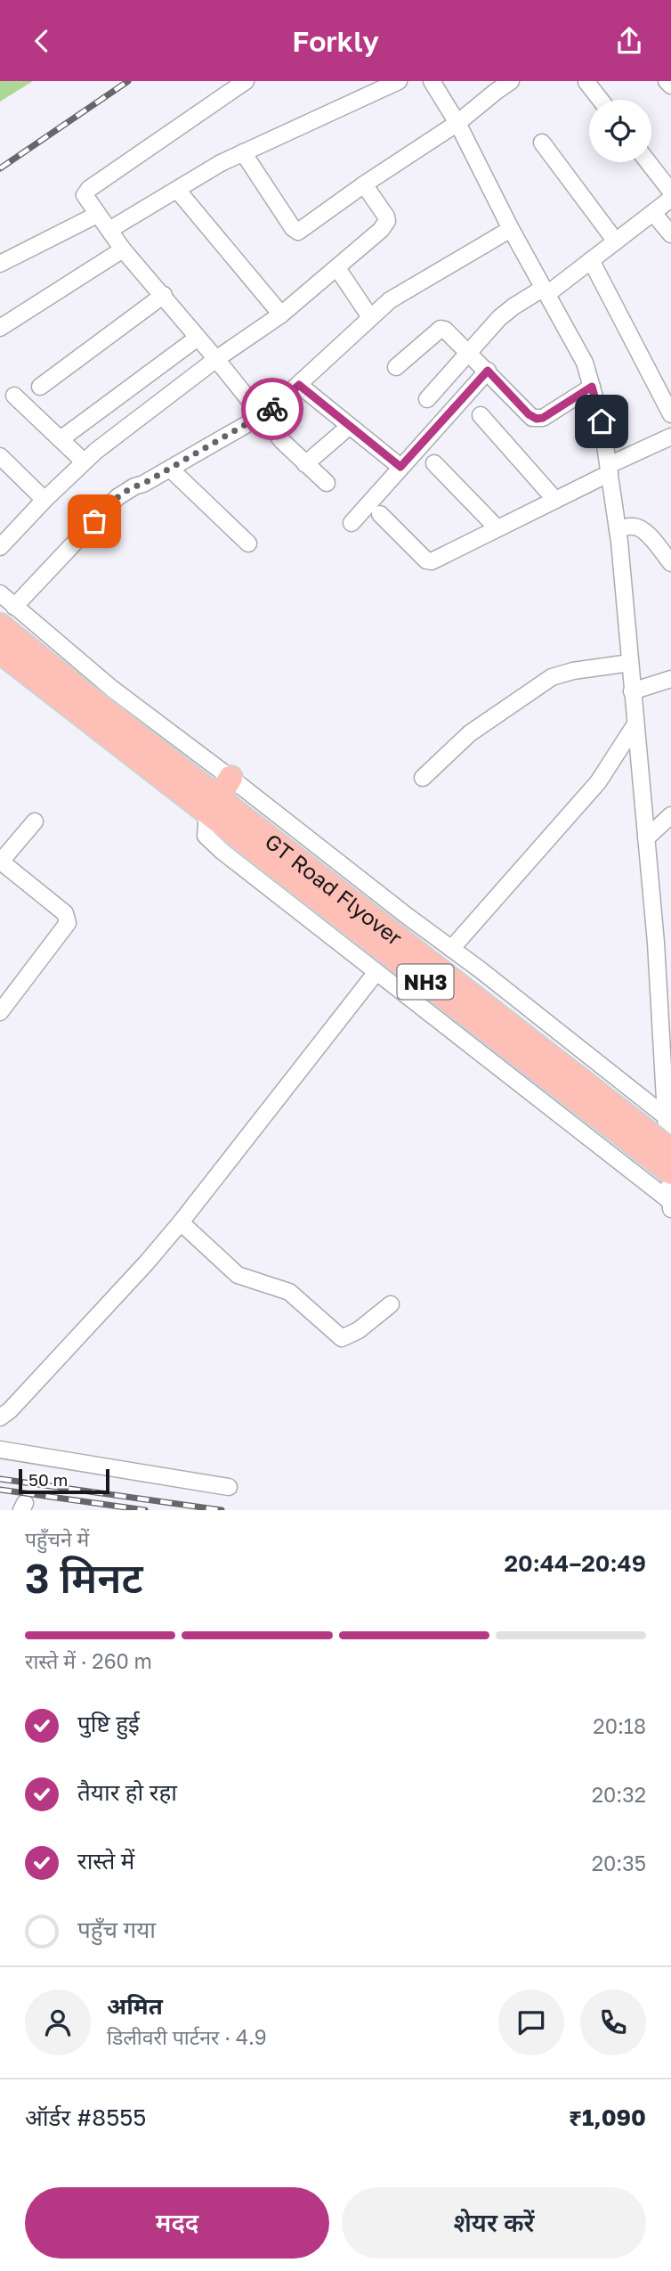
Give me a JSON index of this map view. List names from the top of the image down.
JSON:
{
  "streets": {
    "highway": ["GT Road Flyover", "NH3"]
  },
  "scale_bar": "50 m",
  "page": {
    "header": "Forkly",
    "scale": "50 m",
    "heading": ["3 मिनट", "पहुँचने में", "20:44–20:49"],
    "panel": [
      "अमित",
      "डिलीवरी पार्टनर · 4.9",
      "ऑर्डर #8555",
      "₹1,090"
    ],
    "bar": "रास्ते में · 260 m",
    "list": [
      ["पुष्टि हुई", "20:18"],
      ["तैयार हो रहा", "20:32"],
      ["रास्ते में", "20:35"],
      "पहुँच गया"
    ],
    "buttons": ["मदद", "शेयर करें"]
  }
}
